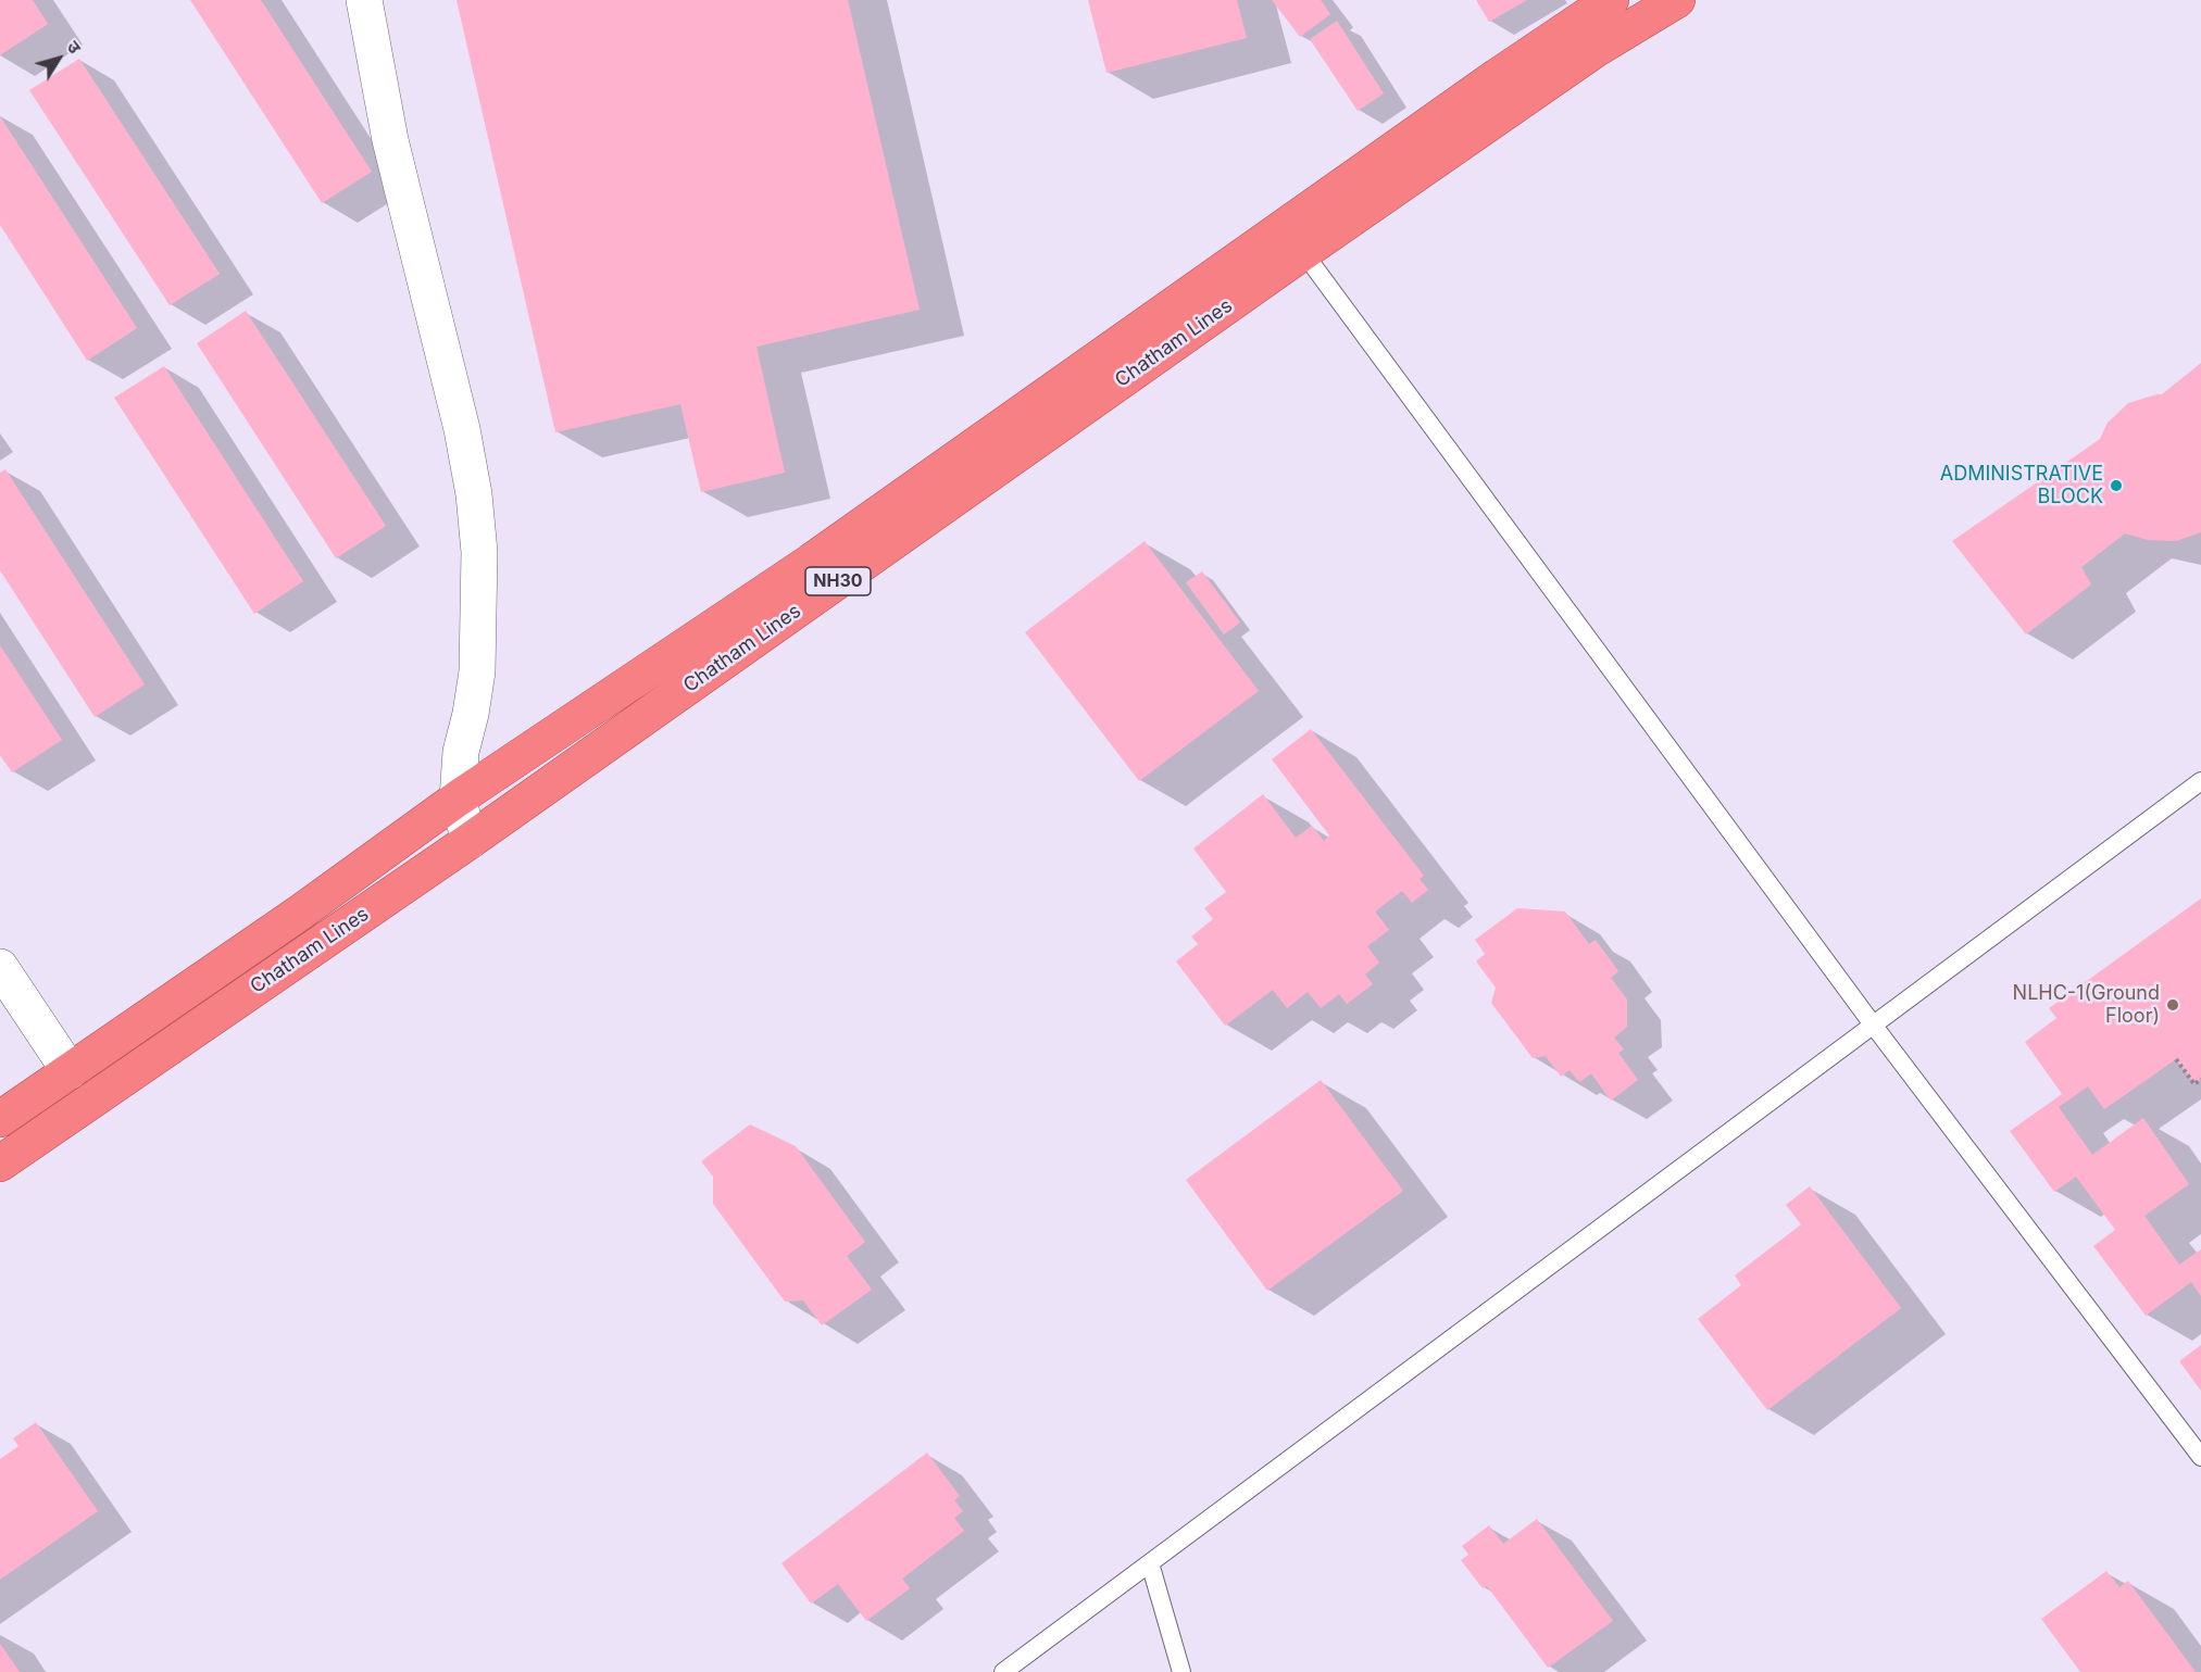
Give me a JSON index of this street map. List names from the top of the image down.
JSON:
{
  "streets": {
    "highway": ["Chatham Lines", "NH30"]
  },
  "places": ["ADMINISTRATIVE BLOCK", "NLHC-1(Ground Floor)"],
  "north": "top right"
}
